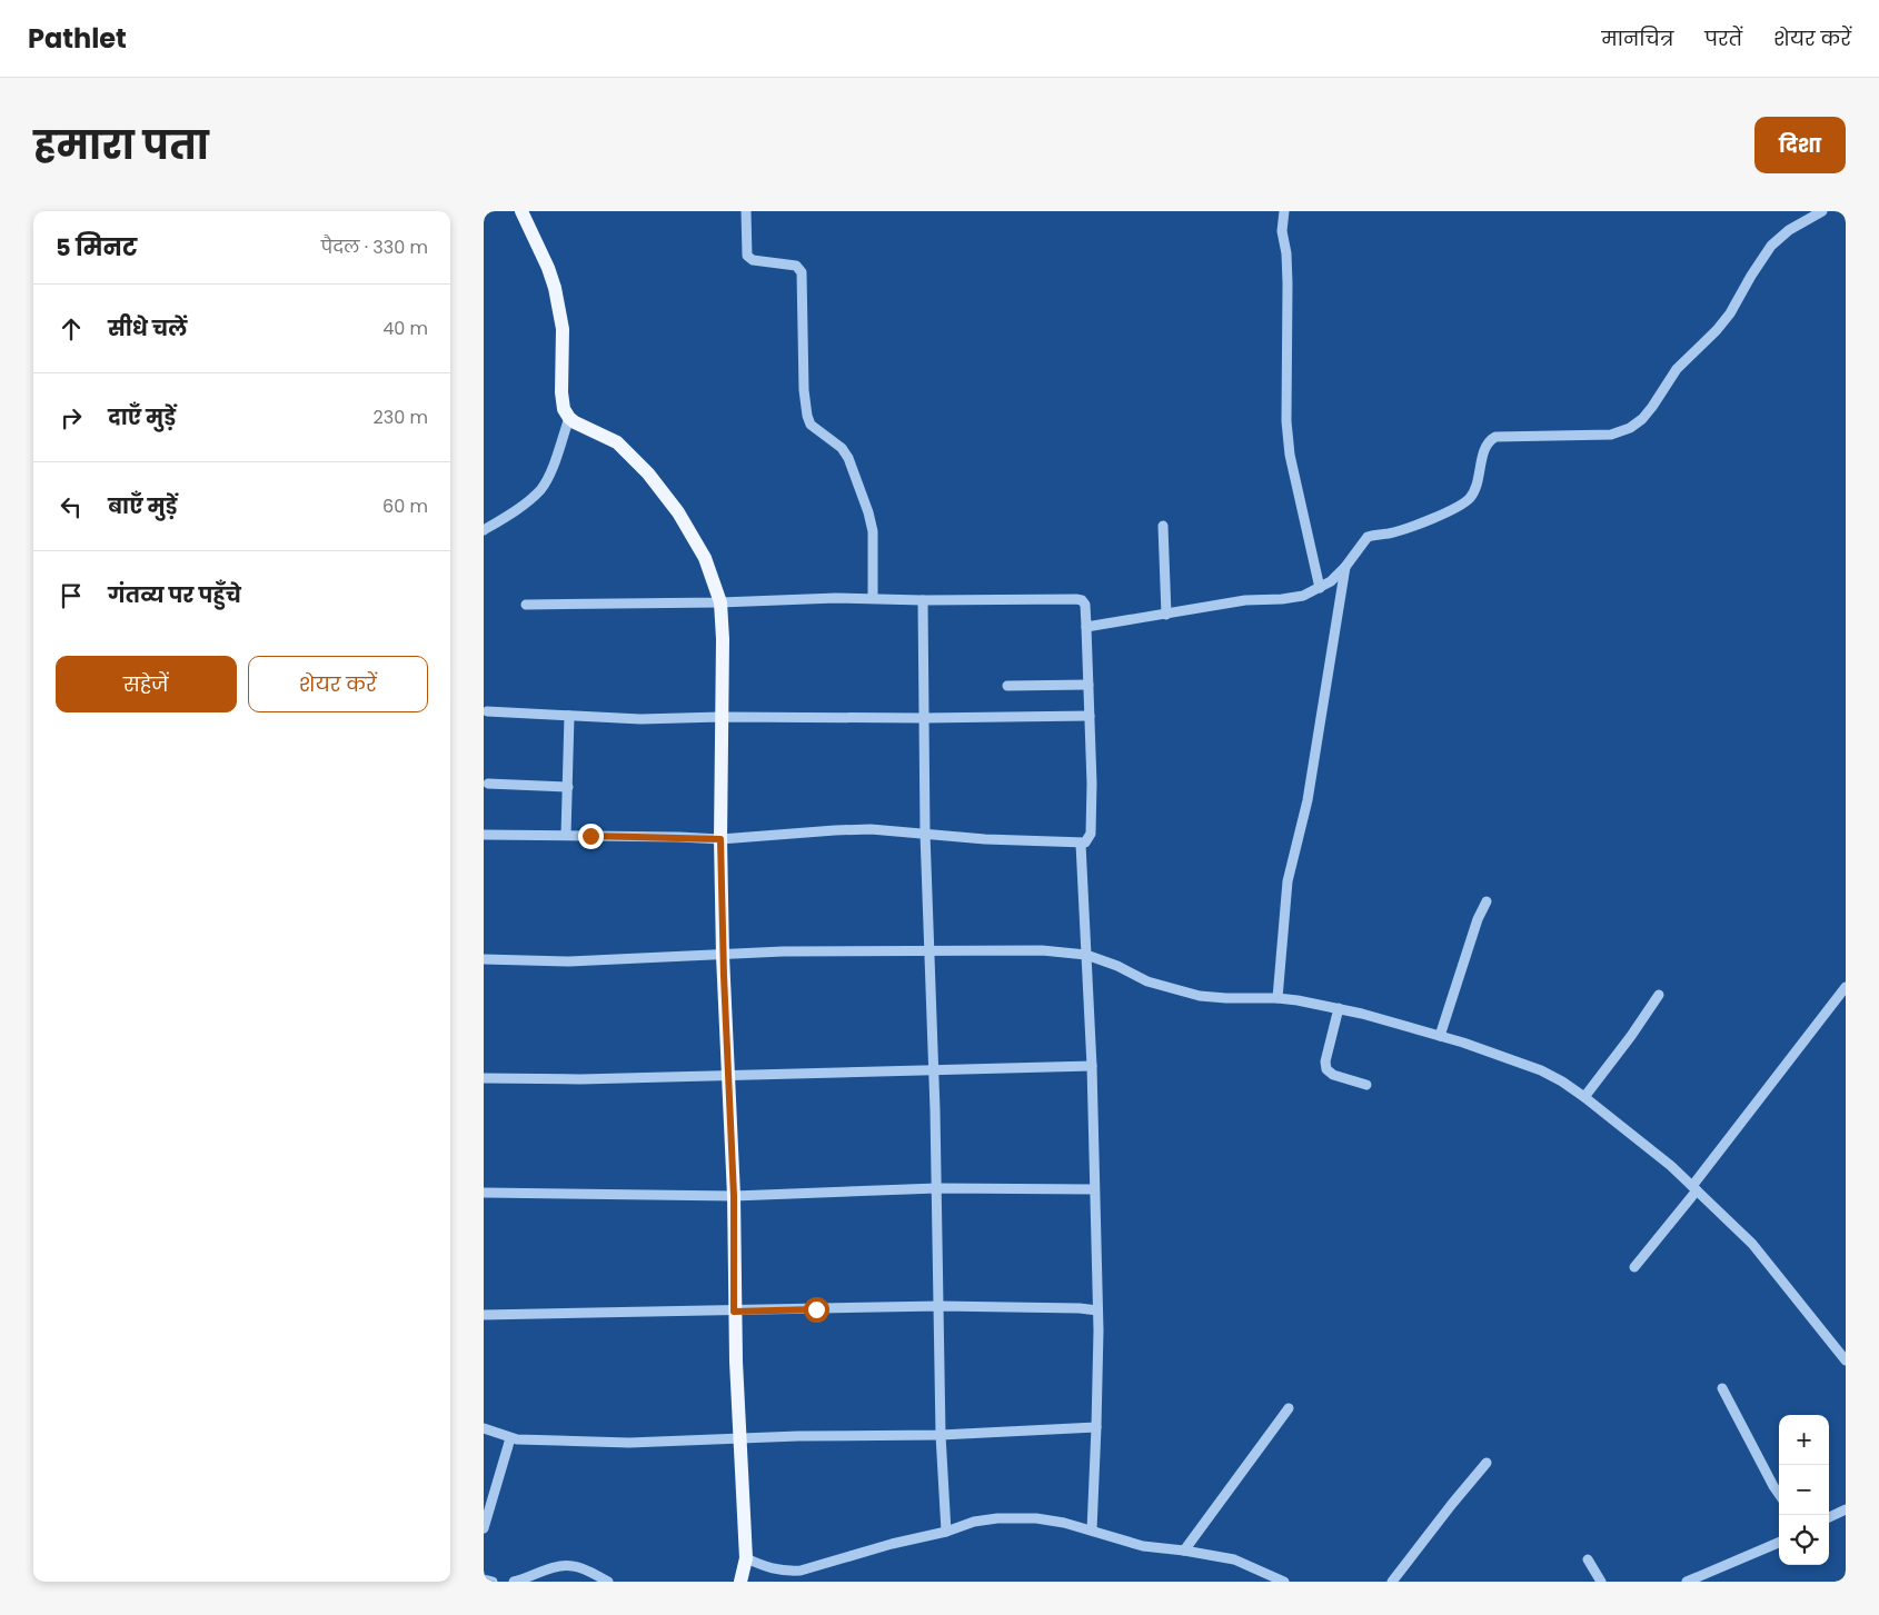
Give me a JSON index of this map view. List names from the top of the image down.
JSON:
{
  "page": {
    "header": "Pathlet",
    "nav": ["मानचित्र", "परतें", "शेयर करें"],
    "title": "हमारा पता",
    "buttons": [
      "दिशा",
      ["सहेजें", "शेयर करें"]
    ],
    "heading": ["5 मिनट", "पैदल · 330 m"],
    "list": [
      ["सीधे चलें", "40 m"],
      ["दाएँ मुड़ें", "230 m"],
      ["बाएँ मुड़ें", "60 m"],
      "गंतव्य पर पहुँचे"
    ],
    "map_buttons": ["+", "−"]
  }
}
